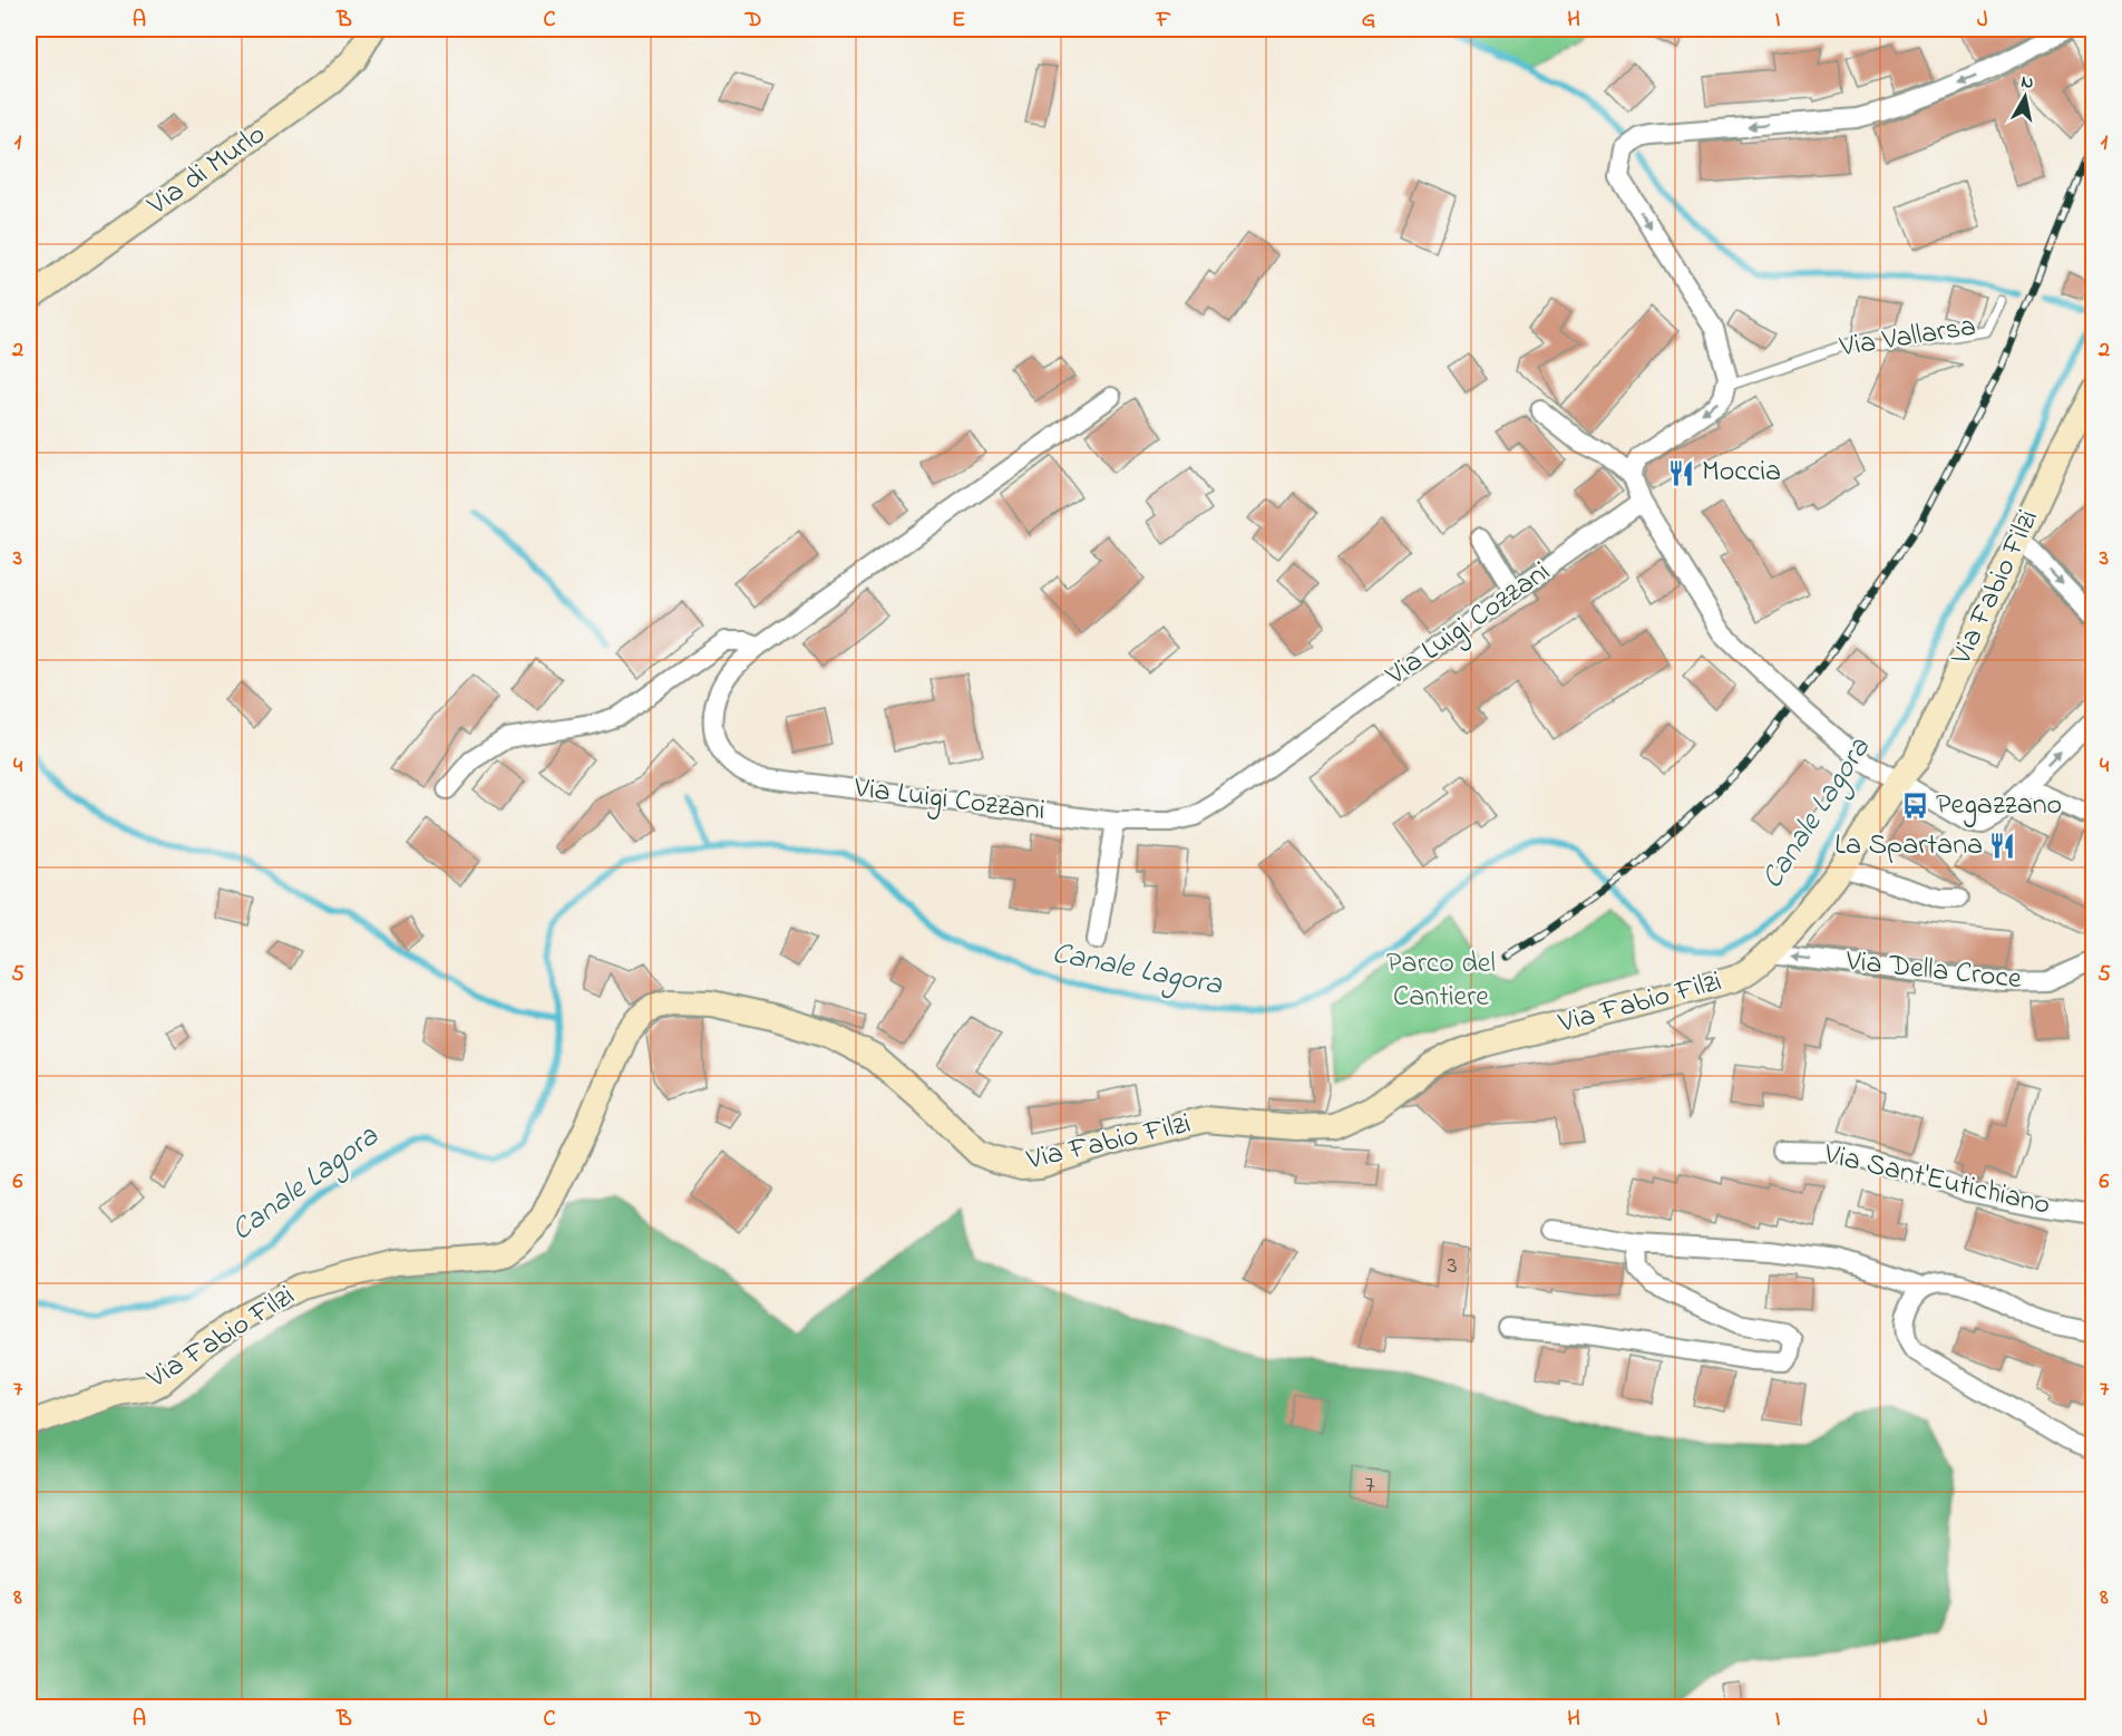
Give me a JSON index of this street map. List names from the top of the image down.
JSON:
{
  "streets": {
    "street": [
      "Via di Murlo",
      "Via Fabio Filzi",
      "Via Luigi Cozzani",
      "Via Della Croce",
      "Via Sant'Eutichiano"
    ],
    "lane": ["Via Vallarsa"]
  },
  "crossings": [
    ["Via Fabio Filzi", "Via Della Croce"]
  ],
  "water": ["Canale Lagora"],
  "parks": ["Parco del Cantiere"],
  "places": {
    "restaurant": ["Moccia", "La Spartana"],
    "bus stop": ["Pegazzano"]
  },
  "house_numbers": ["3", "7"],
  "north": "top",
  "grid": {
    "columns": [
      "A",
      "B",
      "C",
      "D",
      "E",
      "F",
      "G",
      "H",
      "I",
      "J"
    ],
    "rows": [
      "1",
      "2",
      "3",
      "4",
      "5",
      "6",
      "7",
      "8"
    ]
  }
}
